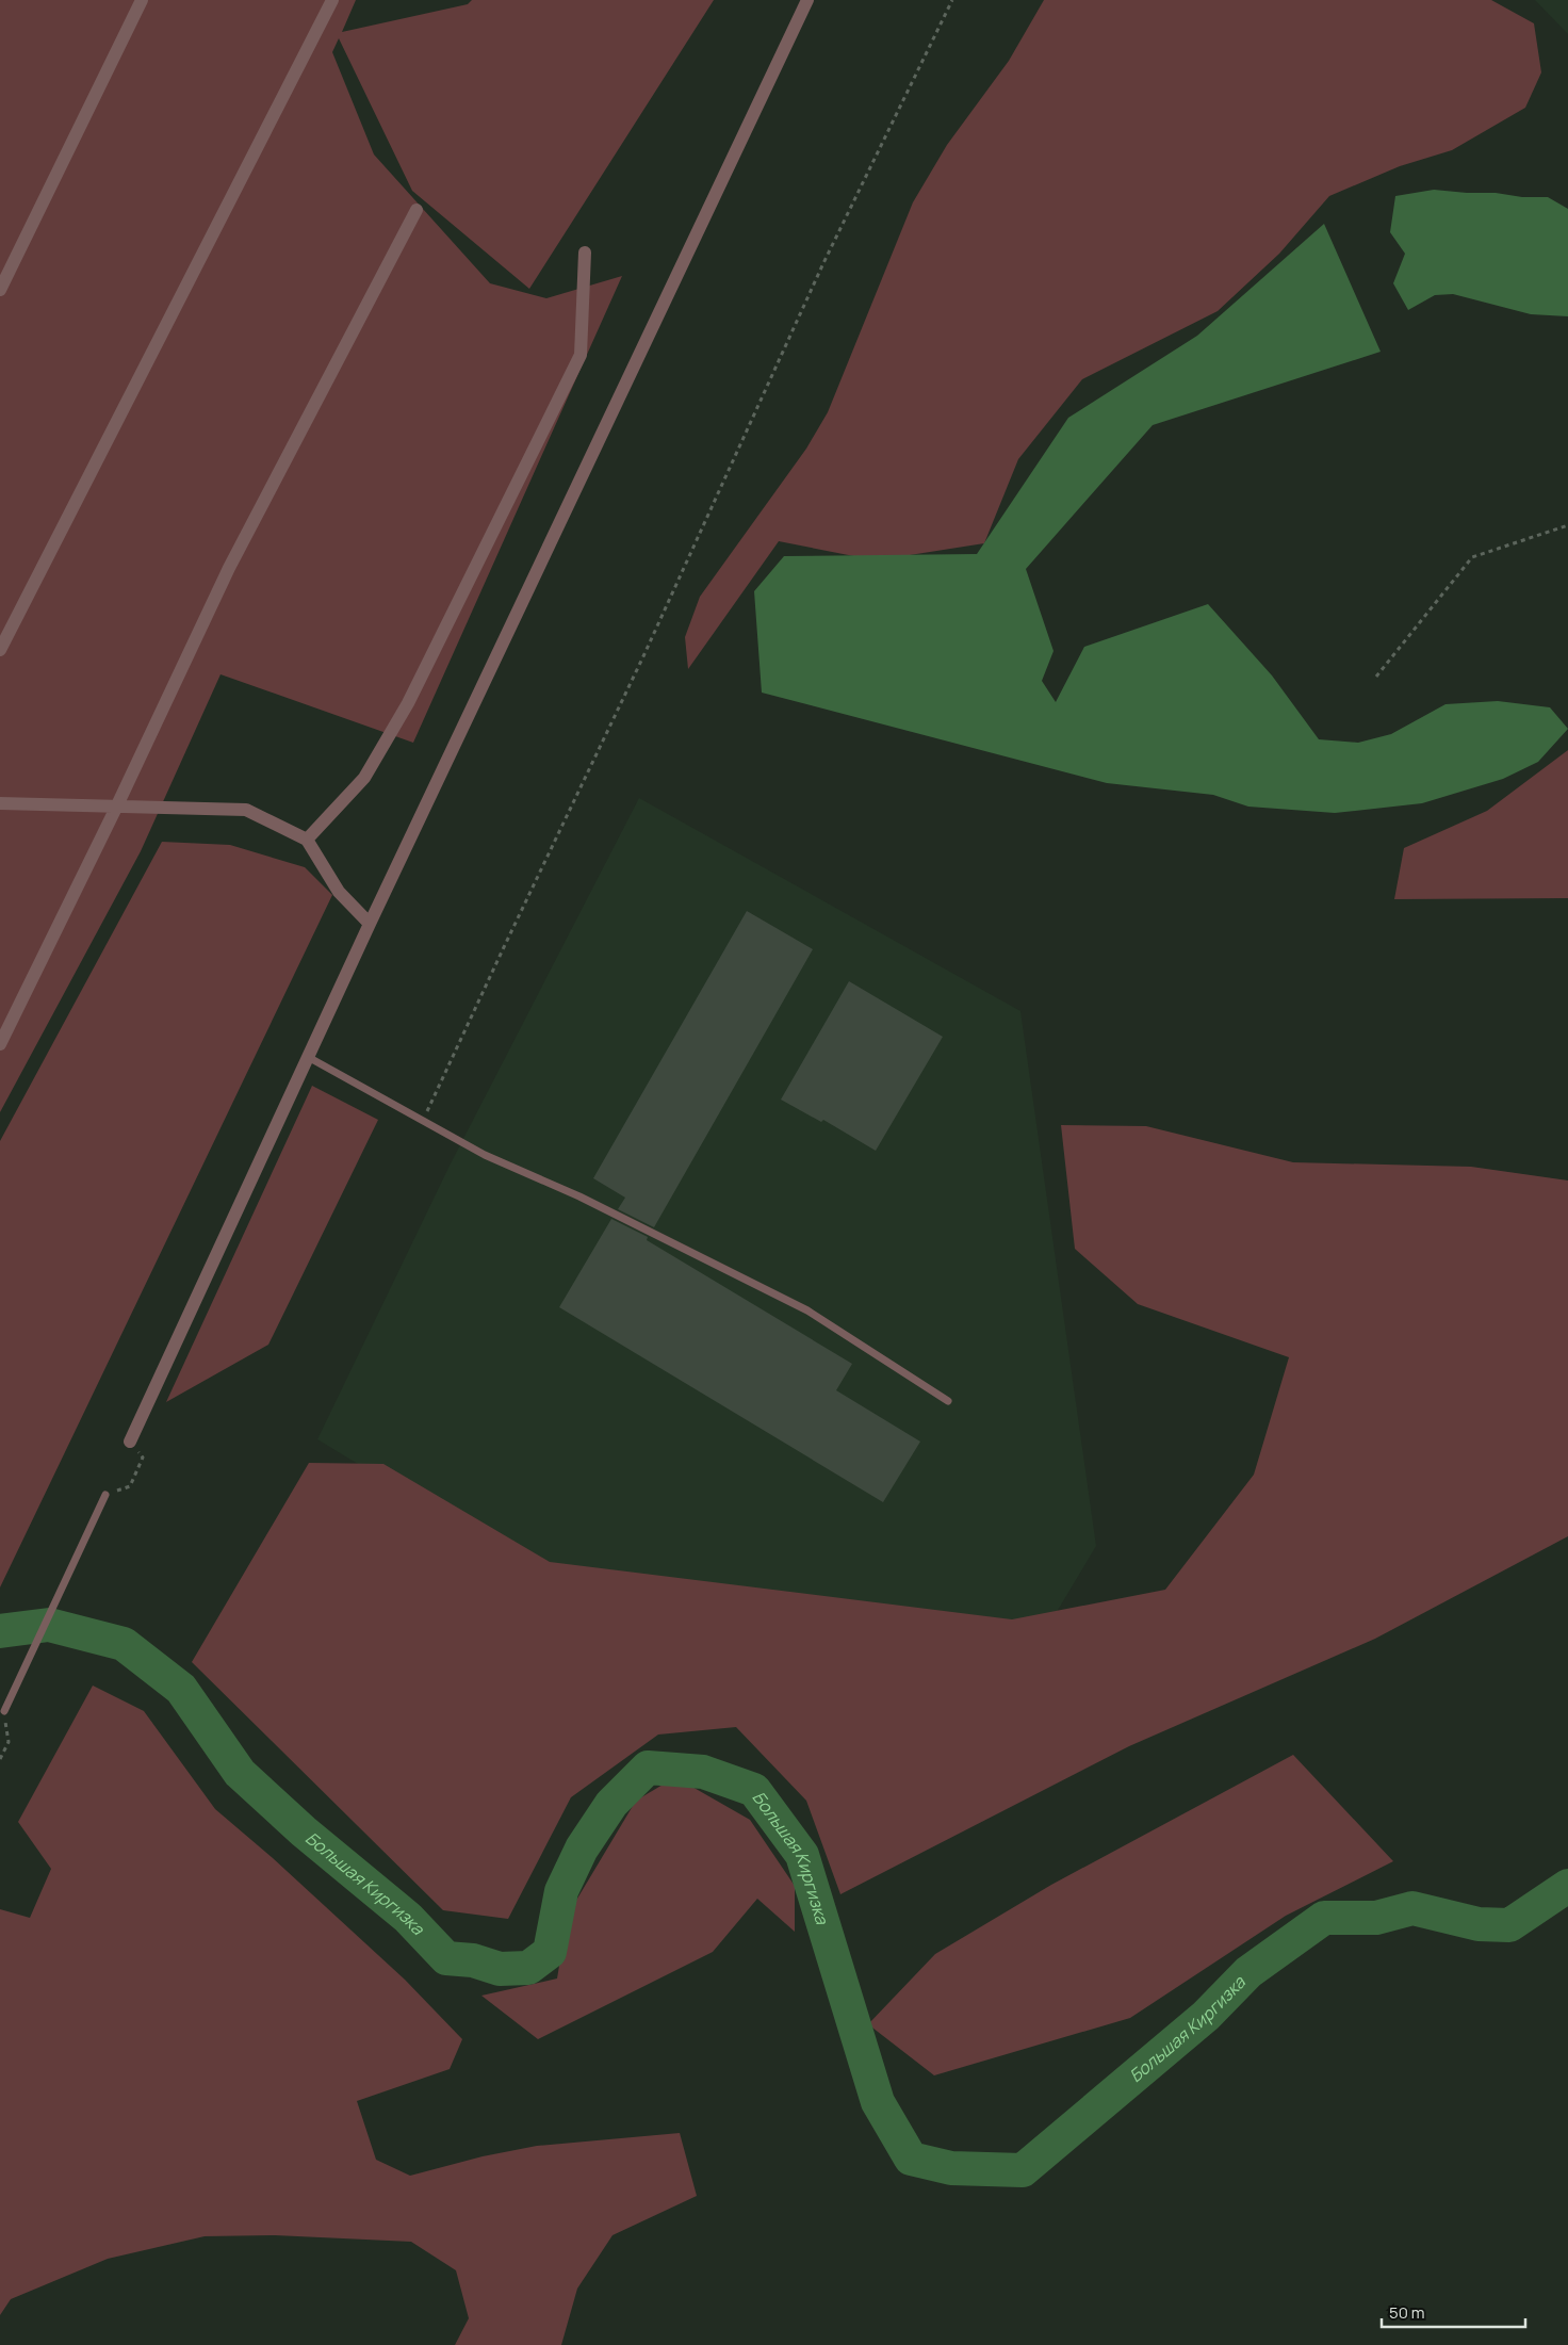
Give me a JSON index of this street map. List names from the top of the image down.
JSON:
{
  "water": ["Большая Киргизка"],
  "scale_bar": "50 m"
}
